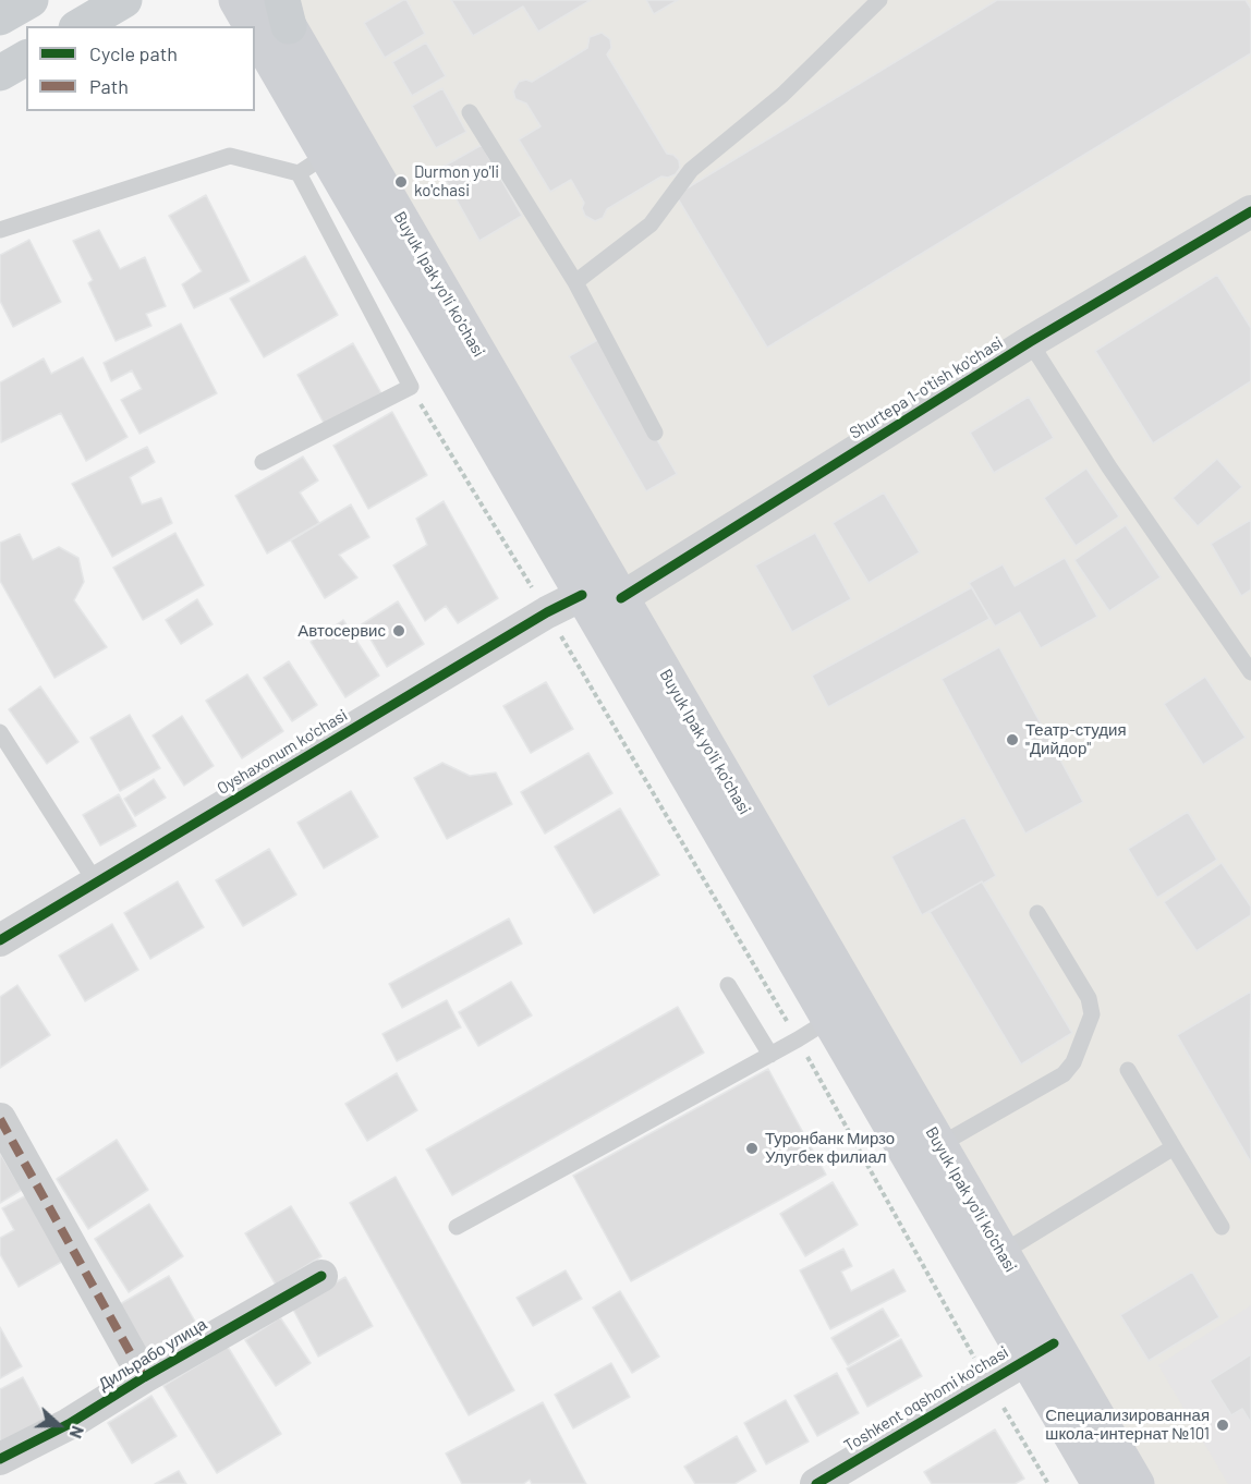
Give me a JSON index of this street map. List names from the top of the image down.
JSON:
{
  "streets": {
    "main road": ["Buyuk Ipak yo'li ko'chasi"],
    "street": [
      "Shurtepa 1-o'tish ko'chasi",
      "Oyshaxonum ko'chasi",
      "Дильрабо улица",
      "Toshkent oqshomi ko'chasi"
    ]
  },
  "crossings": [
    ["Buyuk Ipak yo'li ko'chasi", "Shurtepa 1-o'tish ko'chasi"],
    ["Buyuk Ipak yo'li ko'chasi", "Oyshaxonum ko'chasi"],
    ["Buyuk Ipak yo'li ko'chasi", "Toshkent oqshomi ko'chasi"],
    ["Shurtepa 1-o'tish ko'chasi", "Oyshaxonum ko'chasi"]
  ],
  "places": [
    "Durmon yo'li ko'chasi",
    "Автосервис",
    "Театр-студия \"Дийдор\"",
    "Туронбанк Мирзо Улугбек филиал",
    "Специализированная школа-интернат №101"
  ],
  "legend": ["Cycle path", "Path"],
  "north": "right"
}
